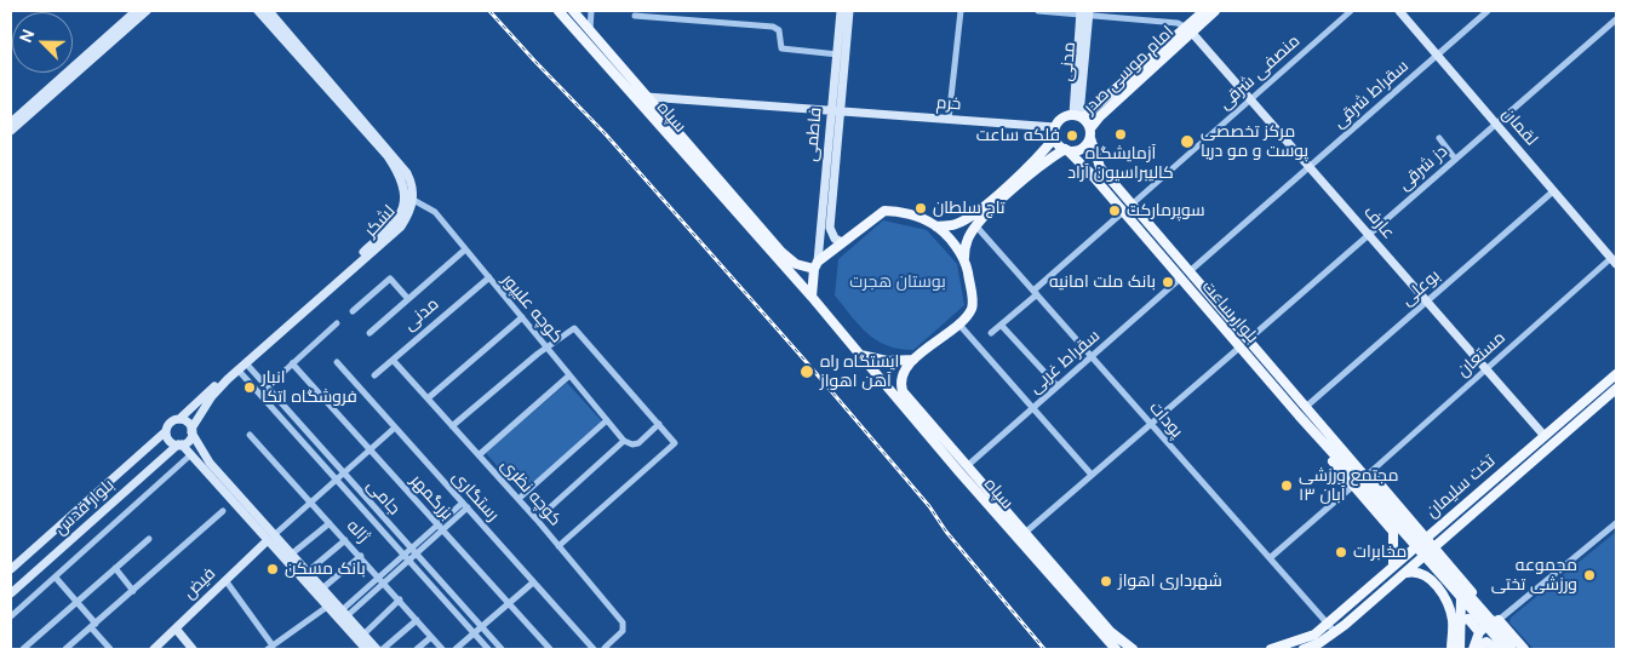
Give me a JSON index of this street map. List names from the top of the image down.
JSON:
{
  "streets": {
    "main road": [
      "امام موسی صدر",
      "سپاه",
      "بلوار ساعت",
      "تخت سلیمان"
    ],
    "street": [
      "مدنی",
      "منصفی شرقی",
      "سقراط شرقی",
      "خرم",
      "لقمان",
      "فاطمی",
      "دز شرقی",
      "لشکر",
      "عارف",
      "بوعلی",
      "کوچه علیپور",
      "مستعان",
      "سقراط غربی",
      "پودات",
      "کوچه نظری",
      "رستگاری",
      "جامی",
      "بزرگمهر",
      "بلوار قدس",
      "ژاله",
      "فیض"
    ]
  },
  "crossings": [
    ["مدنی", "امام موسی صدر"],
    ["مدنی", "خرم"],
    ["مدنی", "کوچه علیپور"],
    ["مدنی", "بلوار ساعت"],
    ["مدنی", "کوچه نظری"],
    ["امام موسی صدر", "خرم"],
    ["امام موسی صدر", "عارف"],
    ["امام موسی صدر", "بلوار ساعت"],
    ["منصفی شرقی", "عارف"],
    ["منصفی شرقی", "بلوار ساعت"],
    ["سقراط شرقی", "لقمان"],
    ["سقراط شرقی", "عارف"],
    ["سقراط شرقی", "بلوار ساعت"],
    ["خرم", "سپاه"],
    ["خرم", "فاطمی"],
    ["خرم", "بلوار ساعت"],
    ["سپاه", "فاطمی"],
    ["سپاه", "سقراط غربی"],
    ["لقمان", "دز شرقی"],
    ["لقمان", "بوعلی"],
    ["لقمان", "مستعان"],
    ["دز شرقی", "عارف"],
    ["دز شرقی", "بلوار ساعت"],
    ["لشکر", "کوچه علیپور"],
    ["لشکر", "جامی"],
    ["لشکر", "بلوار قدس"],
    ["عارف", "بوعلی"],
    ["عارف", "مستعان"],
    ["عارف", "تخت سلیمان"],
    ["بوعلی", "بلوار ساعت"],
    ["بلوار ساعت", "سقراط غربی"],
    ["سقراط غربی", "پودات"],
    ["پودات", "تخت سلیمان"]
  ],
  "parks": ["بوستان هجرت"],
  "places": [
    "آزمایشگاه کالیبراسیون آراد",
    "فلکه ساعت",
    "مرکز تخصصی پوست و مو دریا",
    "تاج سلطان",
    "سوپرمارکت",
    "بانک ملت امانیه",
    "ایستگاه راه آهن اهواز",
    "انبار فروشگاه اتکا",
    "مجتمع ورزشی ۱۳ آبان",
    "مخابرات",
    "بانک مسکن",
    "مجموعه ورزشی تختی",
    "شهرداری اهواز"
  ],
  "north": "top left"
}
